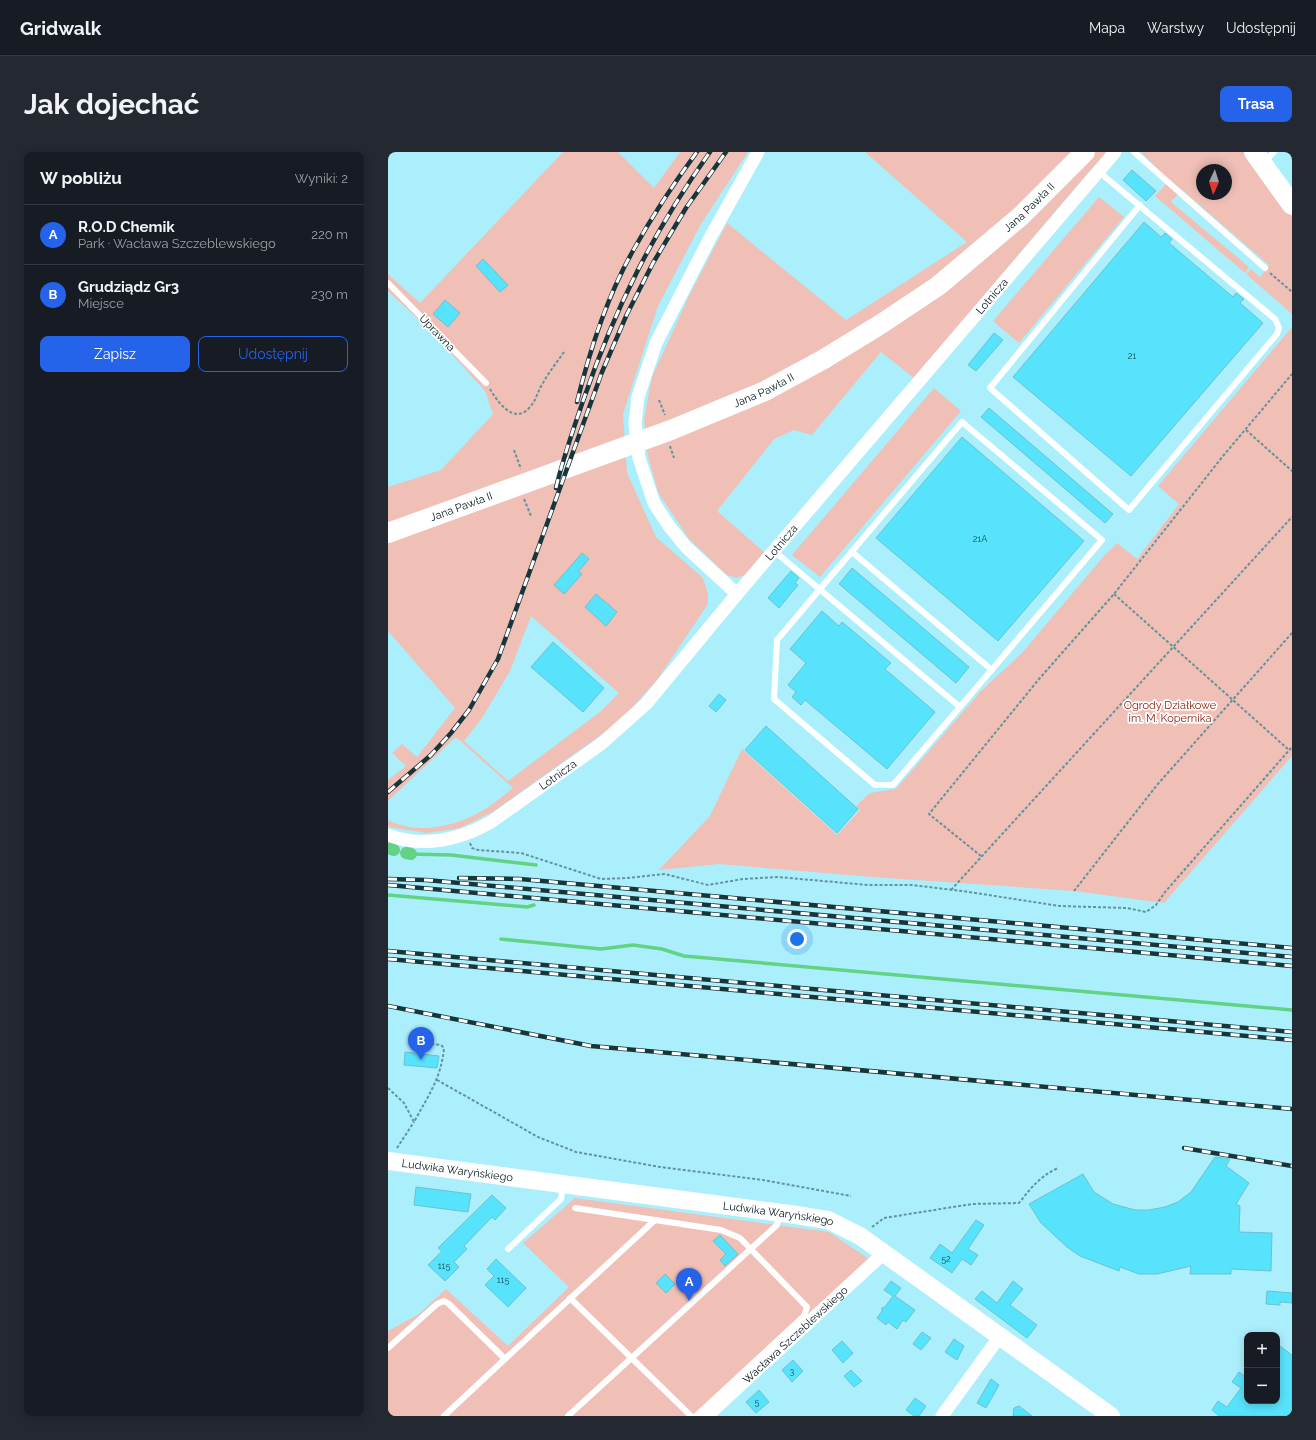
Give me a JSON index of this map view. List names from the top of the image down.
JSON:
{
  "streets": {
    "main road": ["Jana Pawła II"],
    "street": ["Lotnicza", "Ludwika Waryńskiego", "Wacława Szczeblewskiego"],
    "lane": ["Uprawna"]
  },
  "crossings": [
    ["Ludwika Waryńskiego", "Wacława Szczeblewskiego"]
  ],
  "parks": ["Ogrody Działkowe im. M. Kopernika"],
  "house_numbers": [
    "21",
    "21A",
    "52",
    "115",
    "115",
    "3",
    "5"
  ],
  "north": "bottom",
  "page": {
    "header": "Gridwalk",
    "nav": ["Mapa", "Warstwy", "Udostępnij"],
    "buttons": [
      "Trasa",
      ["Zapisz", "Udostępnij"]
    ],
    "title": "Jak dojechać",
    "heading": ["W pobliżu", "Wyniki: 2"],
    "list": [
      {
        "mark": "A",
        "name": "R.O.D Chemik",
        "note": "Park · Wacława Szczeblewskiego",
        "value": "220 m"
      },
      {
        "mark": "B",
        "name": "Grudziądz Gr3",
        "note": "Miejsce",
        "value": "230 m"
      }
    ],
    "pins": ["B", "A"],
    "map_buttons": ["+", "−"]
  }
}
